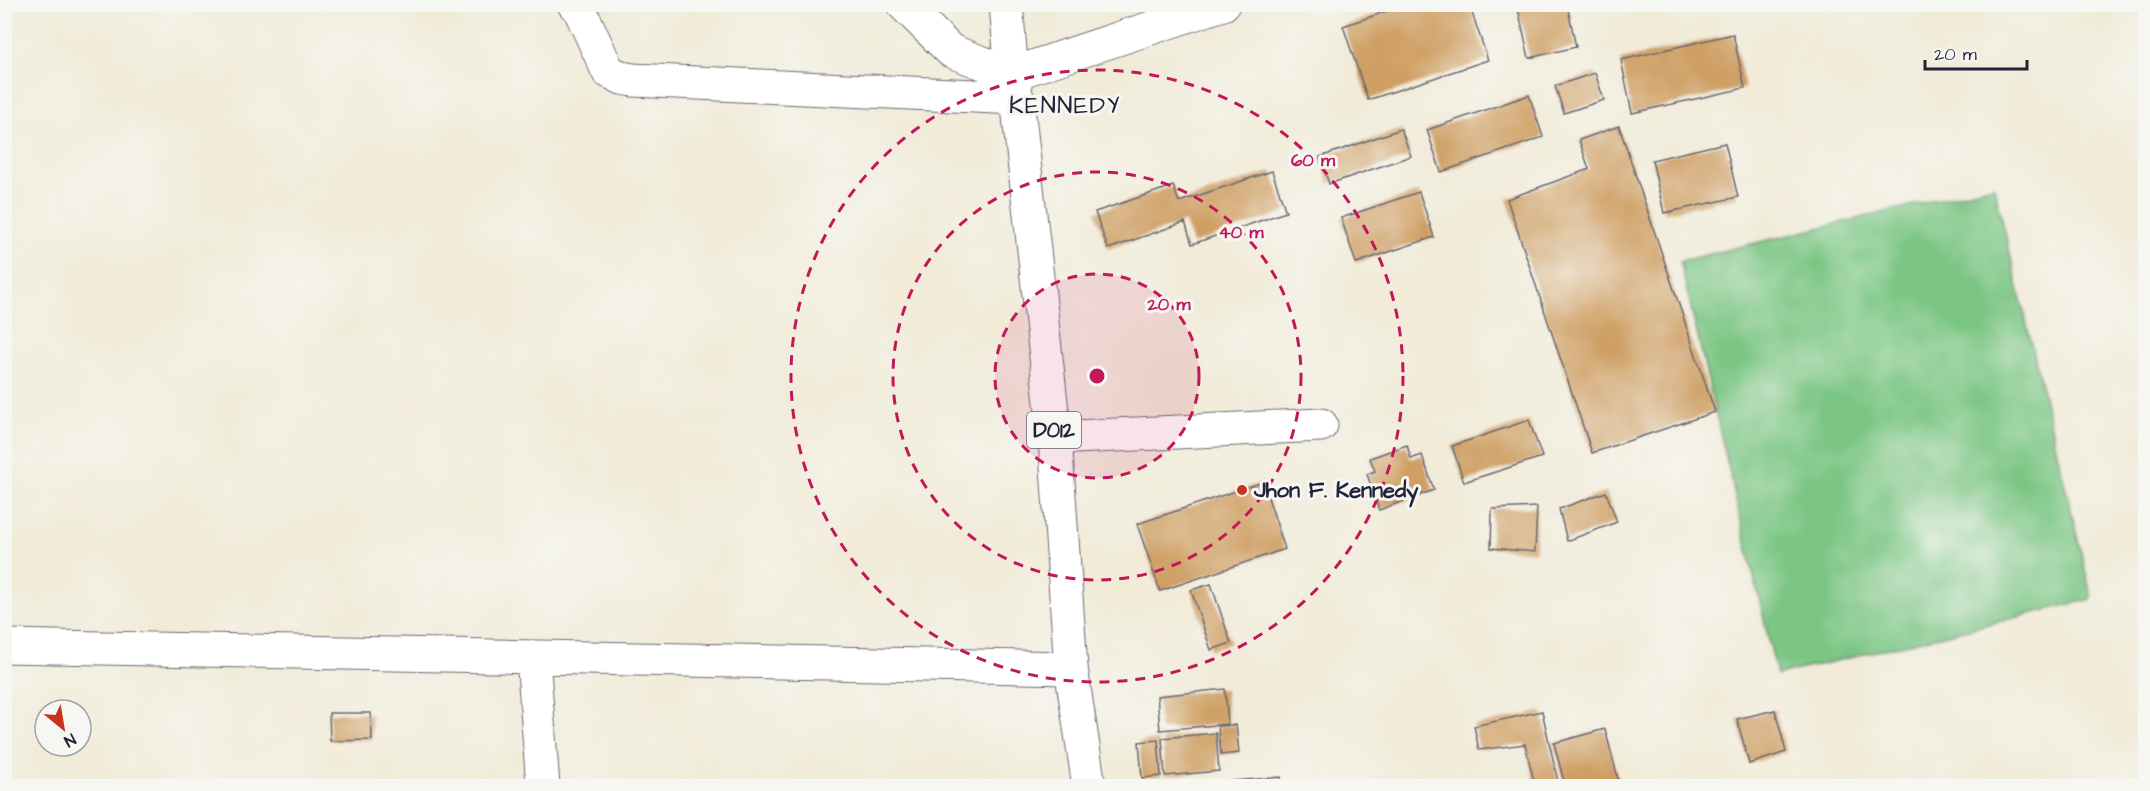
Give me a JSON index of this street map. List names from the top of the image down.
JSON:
{
  "streets": {
    "street": ["D012"]
  },
  "districts": ["KENNEDY"],
  "places": ["Jhon F. Kennedy"],
  "scale_bar": "20 m",
  "north": "bottom right",
  "rings": ["60 m", "40 m", "20 m"]
}
